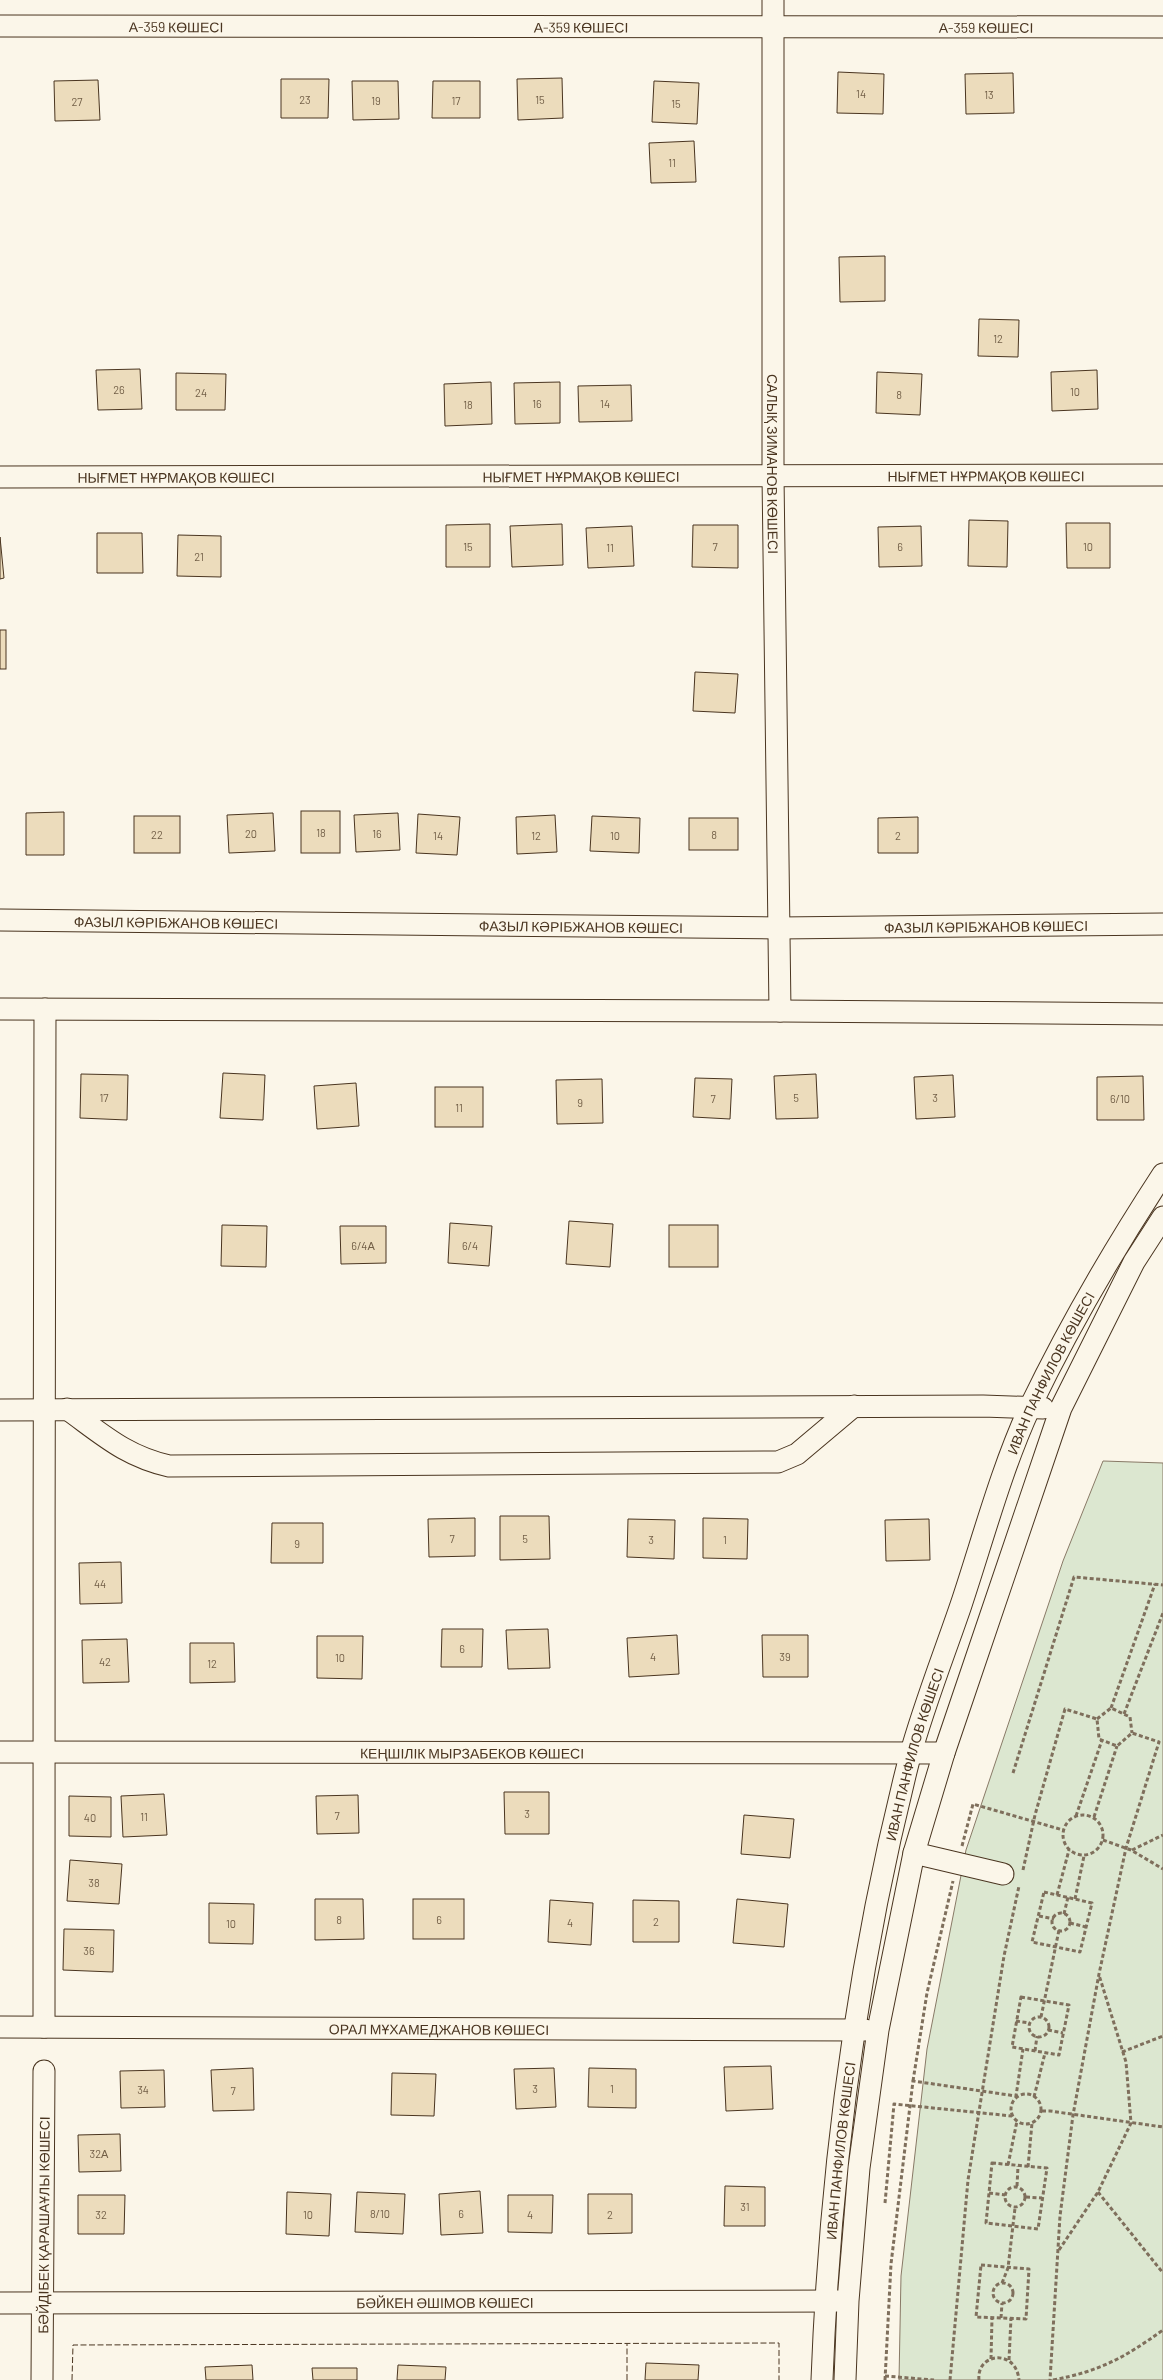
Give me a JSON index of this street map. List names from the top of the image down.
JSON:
{
  "streets": {
    "street": [
      "А-359 КӨШЕСІ",
      "САЛЫҚ ЗИМАНОВ КӨШЕСІ",
      "НЫҒМЕТ НҰРМАҚОВ КӨШЕСІ",
      "ФАЗЫЛ КӘРІБЖАНОВ КӨШЕСІ",
      "ИВАН ПАНФИЛОВ КӨШЕСІ",
      "КЕҢШІЛІК МЫРЗАБЕКОВ КӨШЕСІ",
      "ОРАЛ МҰХАМЕДЖАНОВ КӨШЕСІ",
      "БӘЙДІБЕК ҚАРАШАҰЛЫ КӨШЕСІ",
      "БӘЙКЕН ӘШІМОВ КӨШЕСІ"
    ]
  },
  "crossings": [
    ["А-359 КӨШЕСІ", "САЛЫҚ ЗИМАНОВ КӨШЕСІ"],
    ["САЛЫҚ ЗИМАНОВ КӨШЕСІ", "НЫҒМЕТ НҰРМАҚОВ КӨШЕСІ"],
    ["САЛЫҚ ЗИМАНОВ КӨШЕСІ", "ФАЗЫЛ КӘРІБЖАНОВ КӨШЕСІ"],
    ["ИВАН ПАНФИЛОВ КӨШЕСІ", "КЕҢШІЛІК МЫРЗАБЕКОВ КӨШЕСІ"],
    ["ИВАН ПАНФИЛОВ КӨШЕСІ", "ОРАЛ МҰХАМЕДЖАНОВ КӨШЕСІ"],
    ["ИВАН ПАНФИЛОВ КӨШЕСІ", "БӘЙКЕН ӘШІМОВ КӨШЕСІ"],
    ["БӘЙДІБЕК ҚАРАШАҰЛЫ КӨШЕСІ", "БӘЙКЕН ӘШІМОВ КӨШЕСІ"]
  ],
  "house_numbers": [
    "14",
    "13",
    "23",
    "15",
    "19",
    "17",
    "27",
    "15",
    "11",
    "12",
    "26",
    "10",
    "24",
    "8",
    "16",
    "14",
    "18",
    "15",
    "7",
    "6",
    "10",
    "11",
    "21",
    "18",
    "20",
    "16",
    "22",
    "8",
    "14",
    "12",
    "10",
    "2",
    "17",
    "5",
    "3",
    "7",
    "6/10",
    "9",
    "11",
    "6/4А",
    "6/4",
    "7",
    "5",
    "3",
    "1",
    "9",
    "44",
    "6",
    "4",
    "39",
    "10",
    "42",
    "12",
    "3",
    "7",
    "11",
    "40",
    "38",
    "8",
    "6",
    "2",
    "4",
    "10",
    "36",
    "3",
    "1",
    "34",
    "7",
    "32А",
    "31",
    "8/10",
    "6",
    "32",
    "10",
    "4",
    "2"
  ]
}
